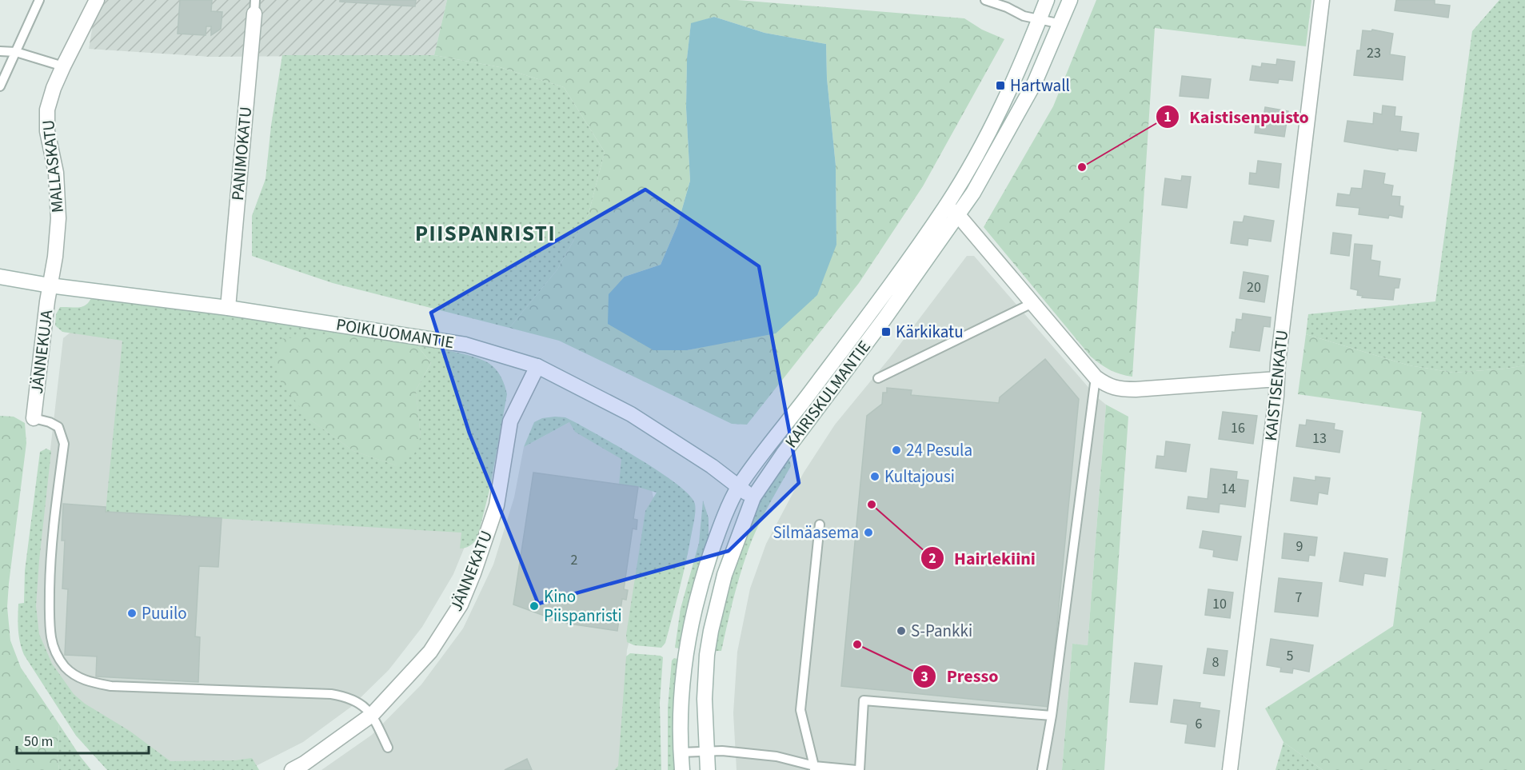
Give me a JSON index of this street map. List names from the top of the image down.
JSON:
{
  "streets": {
    "street": [
      "PANIMOKATU",
      "MALLASKATU",
      "POIKLUOMANTIE",
      "JÄNNEKUJA",
      "KAISTISENKATU",
      "KAIRISKULMANTIE",
      "JÄNNEKATU"
    ]
  },
  "crossings": [
    ["PANIMOKATU", "POIKLUOMANTIE"],
    ["MALLASKATU", "POIKLUOMANTIE"],
    ["MALLASKATU", "JÄNNEKUJA"],
    ["POIKLUOMANTIE", "JÄNNEKUJA"],
    ["POIKLUOMANTIE", "KAIRISKULMANTIE"],
    ["POIKLUOMANTIE", "JÄNNEKATU"]
  ],
  "districts": ["PIISPANRISTI"],
  "places": {
    "transit": ["Hartwall", "Kärkikatu"],
    "other": [
      "Kaistisenpuisto",
      "24 Pesula",
      "Kultajousi",
      "Hairlekiini",
      "Silmäasema",
      "Kino Piispanristi",
      "Puuilo",
      "S-Pankki",
      "Presso"
    ]
  },
  "house_numbers": [
    "23",
    "20",
    "16",
    "13",
    "14",
    "9",
    "2",
    "7",
    "10",
    "5",
    "8",
    "6"
  ],
  "scale_bar": "50 m"
}
